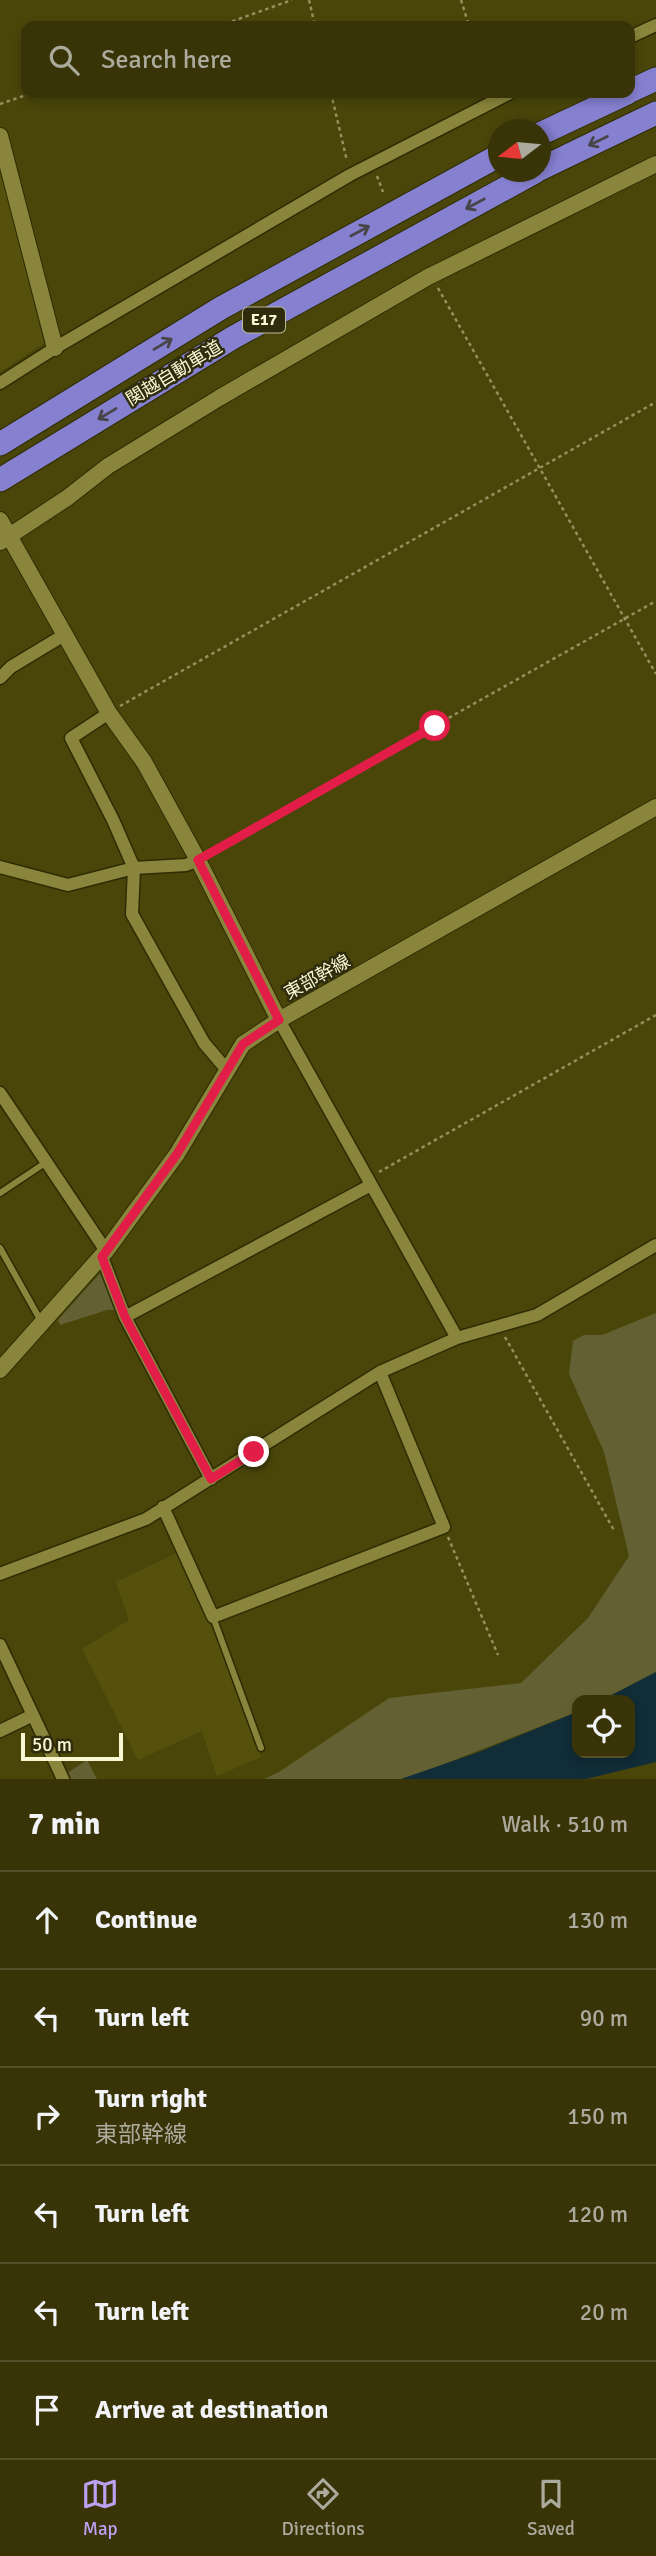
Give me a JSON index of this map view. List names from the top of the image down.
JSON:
{
  "streets": {
    "highway": ["E17", "関越自動車道"],
    "street": ["東部幹線"]
  },
  "scale_bar": "50 m",
  "north": "left",
  "page": {
    "search": "Search here",
    "scale": "50 m",
    "heading": ["7 min", "Walk · 510 m"],
    "list": [
      ["Continue", "130 m"],
      ["Turn left", "90 m"],
      ["Turn right", "東部幹線", "150 m"],
      ["Turn left", "120 m"],
      ["Turn left", "20 m"],
      "Arrive at destination"
    ],
    "nav": ["Map", "Directions", "Saved"]
  }
}
